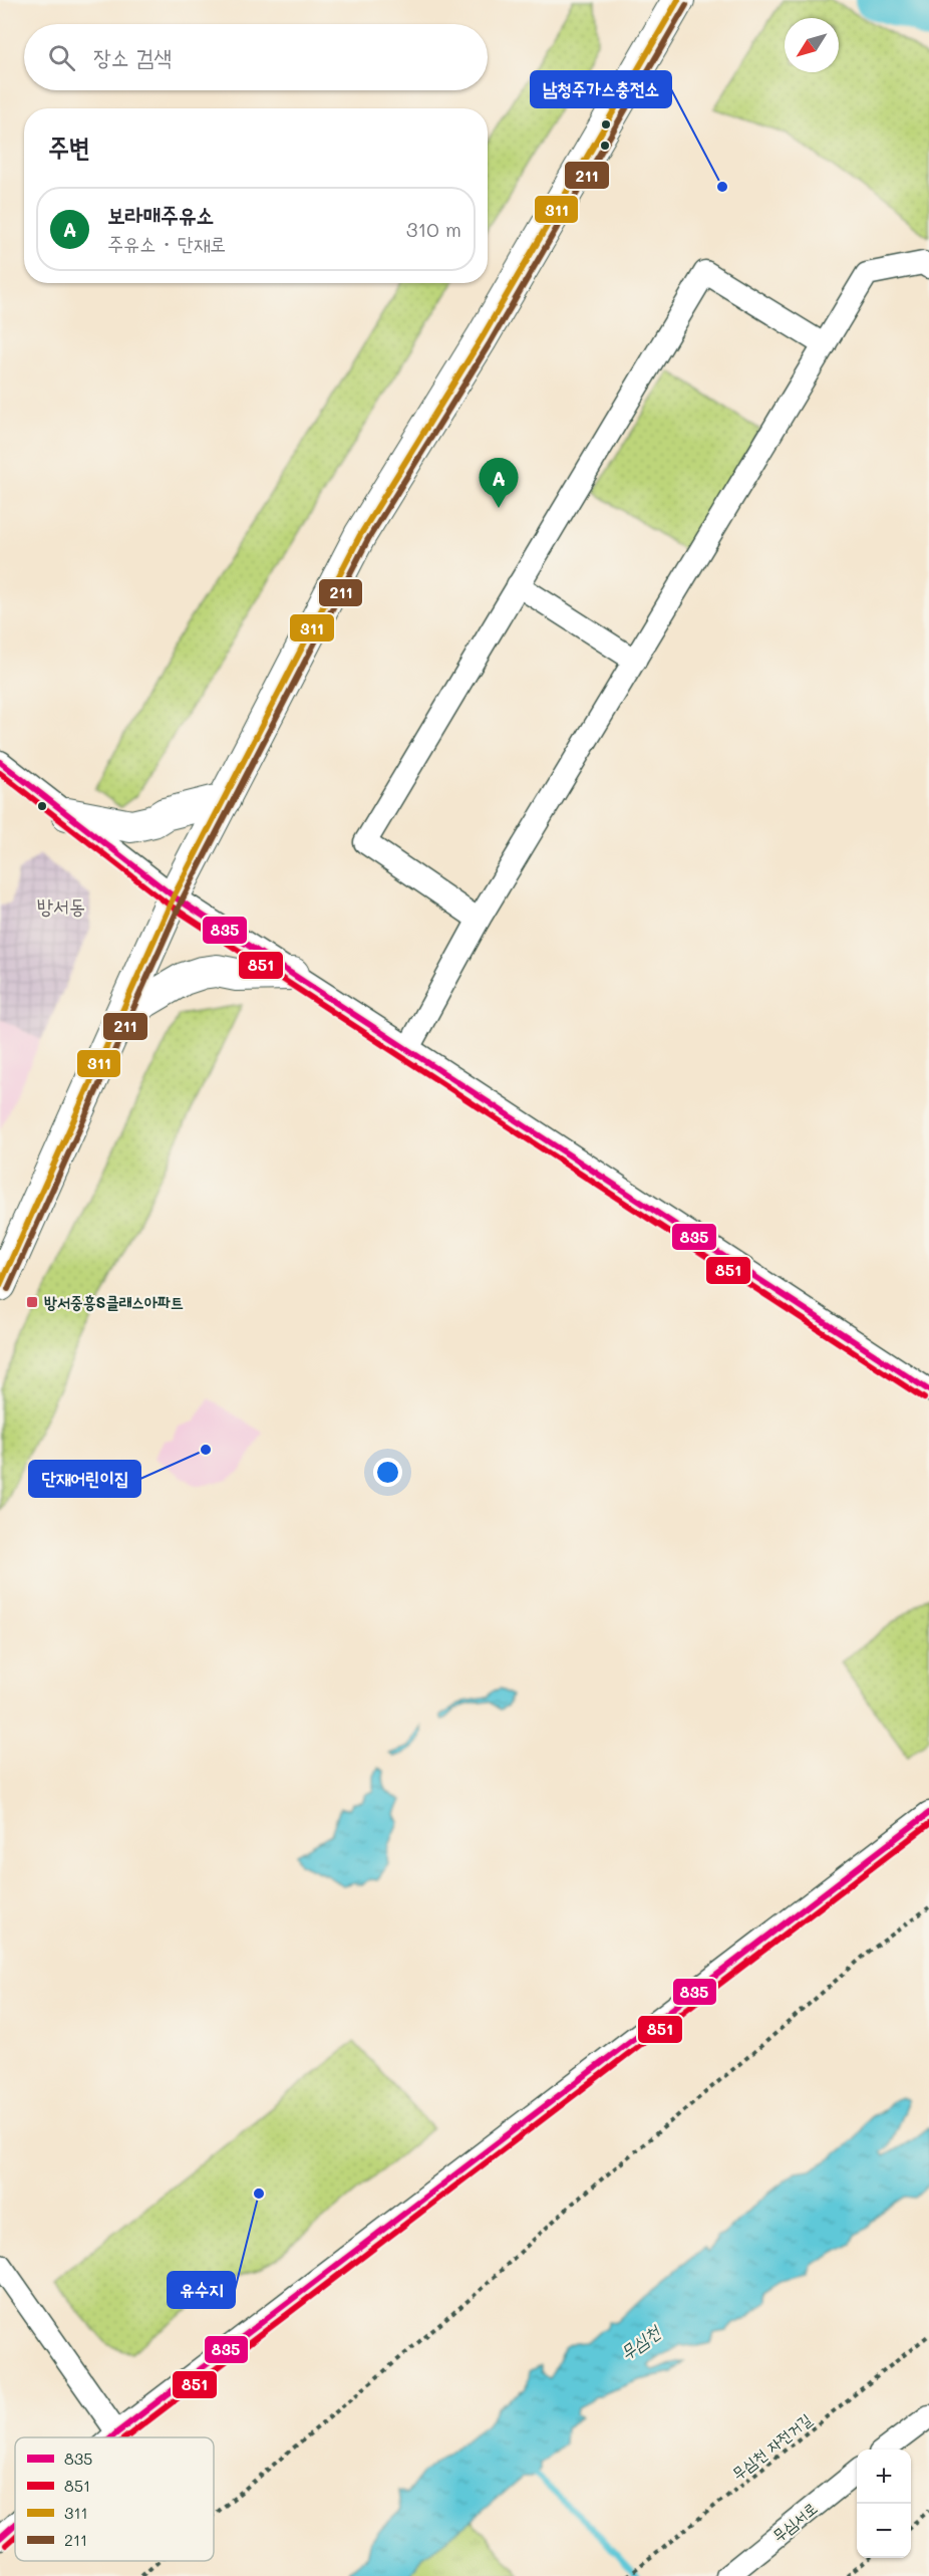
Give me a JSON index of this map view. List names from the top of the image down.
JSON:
{
  "streets": {
    "street": ["무심서로"],
    "path": ["무심천 자전거길"]
  },
  "districts": ["방서동"],
  "water": ["무심천"],
  "places": {
    "other": ["남청주가스충전소", "단재어린이집", "유수지"],
    "transit": ["방서중흥S클래스아파트"]
  },
  "lines": [
    "transit line 311",
    "transit line 211",
    "transit line 835",
    "transit line 851"
  ],
  "legend": [
    "835",
    "851",
    "311",
    "211"
  ],
  "north": "bottom left",
  "page": {
    "search": "장소 검색",
    "heading": "주변",
    "list": [
      {
        "mark": "A",
        "name": "보라매주유소",
        "note": "주유소 · 단재로",
        "value": "310 m"
      }
    ],
    "pins": "A",
    "map_buttons": ["+", "−"]
  }
}
